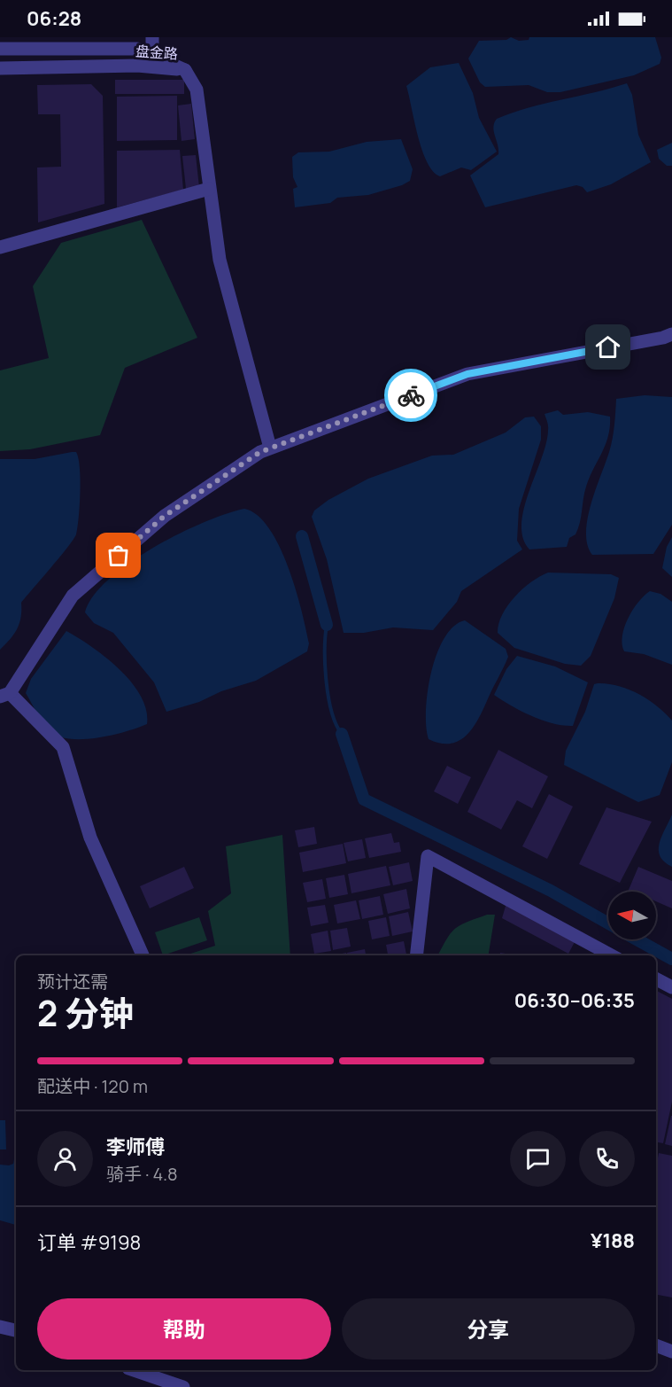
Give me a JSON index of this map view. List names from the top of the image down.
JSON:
{
  "streets": {
    "street": ["盘金路"]
  },
  "north": "left",
  "page": {
    "status": "06:28",
    "heading": ["2 分钟", "预计还需", "06:30–06:35"],
    "panel": [
      "李师傅",
      "骑手 · 4.8",
      "订单 #9198",
      "¥188"
    ],
    "bar": "配送中 · 120 m",
    "buttons": ["帮助", "分享"]
  }
}
